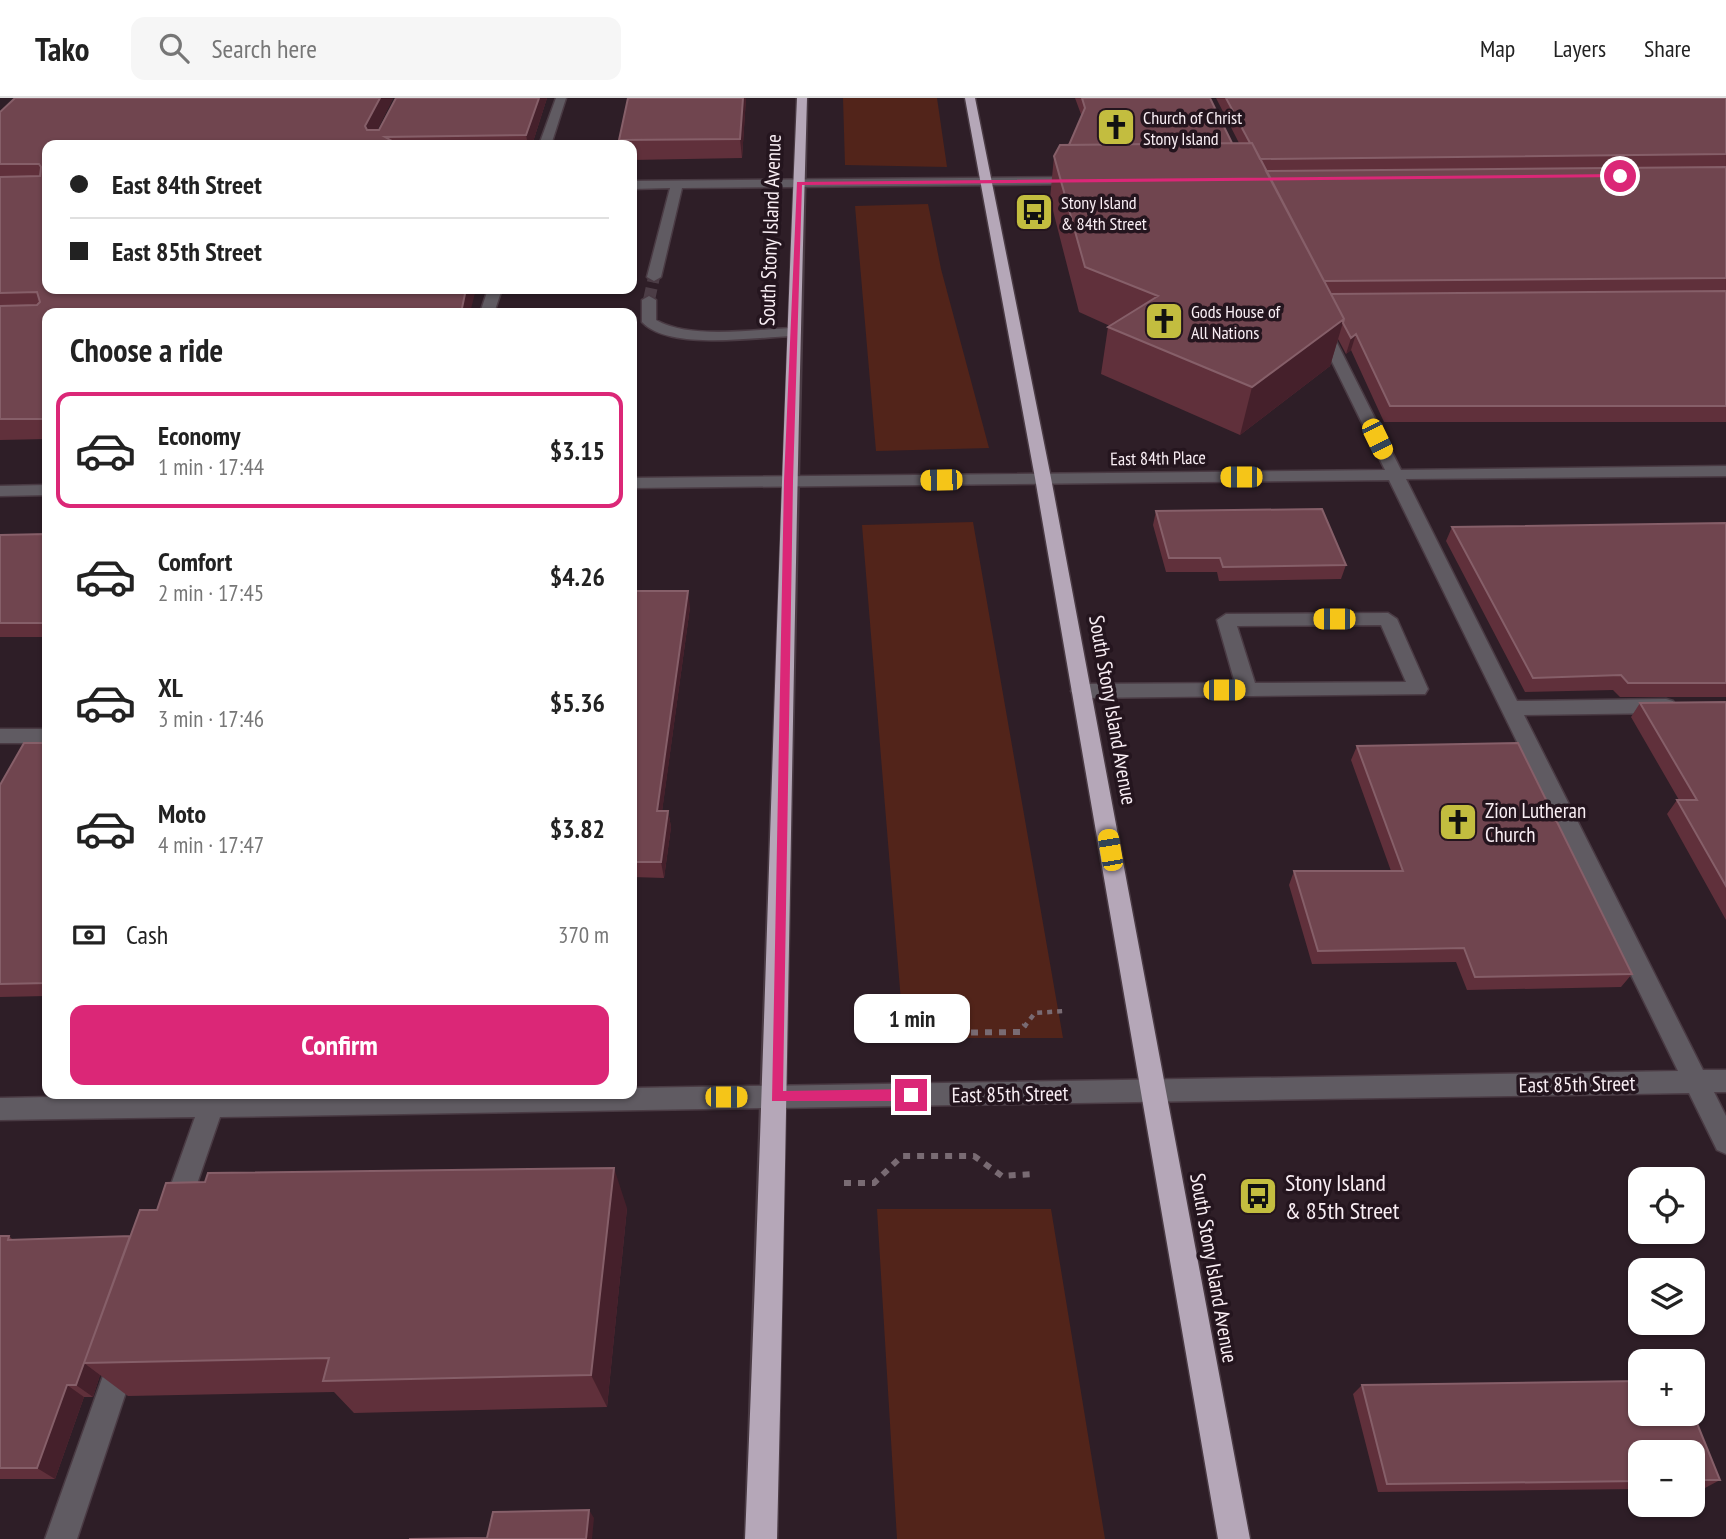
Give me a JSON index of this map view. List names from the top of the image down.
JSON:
{
  "streets": {
    "highway": ["South Stony Island Avenue"],
    "street": ["East 84th Place", "East 85th Street"]
  },
  "crossings": [
    ["South Stony Island Avenue", "East 84th Place"],
    ["South Stony Island Avenue", "East 85th Street"]
  ],
  "places": {
    "church": ["Church of Christ Stony Island", "Gods House of All Nations", "Zion Lutheran Church"],
    "bus stop": ["Stony Island & 84th Street", "Stony Island & 85th Street"]
  },
  "page": {
    "header": "Tako",
    "search": "Search here",
    "nav": ["Map", "Layers", "Share"],
    "banner": ["East 84th Street", "East 85th Street"],
    "heading": "Choose a ride",
    "list": [
      {
        "name": "Economy",
        "note": "1 min · 17:44",
        "value": "$3.15"
      },
      {
        "name": "Comfort",
        "note": "2 min · 17:45",
        "value": "$4.26"
      },
      {
        "name": "XL",
        "note": "3 min · 17:46",
        "value": "$5.36"
      },
      {
        "name": "Moto",
        "note": "4 min · 17:47",
        "value": "$3.82"
      }
    ],
    "pay": ["Cash", "370 m"],
    "buttons": "Confirm",
    "bubble": "1 min",
    "map_buttons": ["+", "−"]
  }
}
